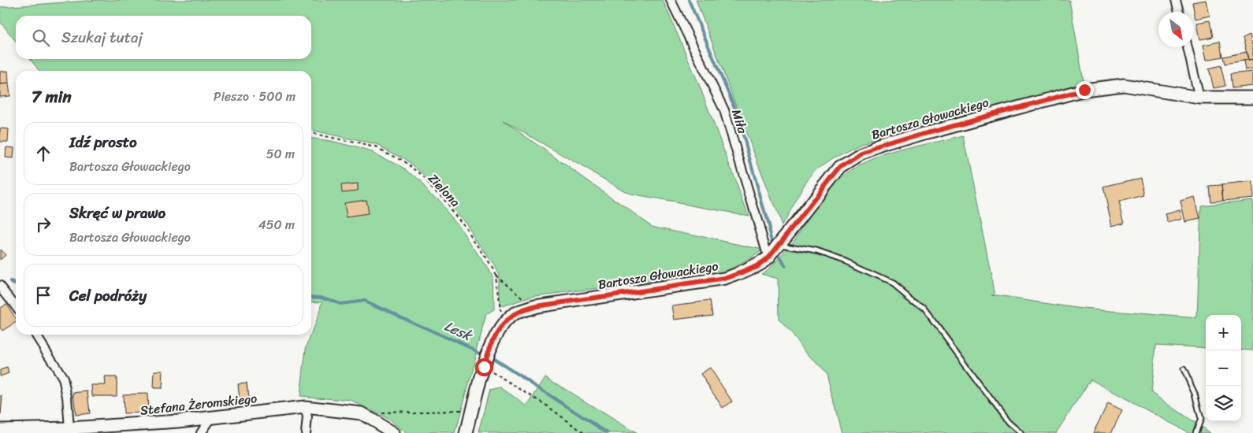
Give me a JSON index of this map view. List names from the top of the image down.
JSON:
{
  "streets": {
    "street": ["Bartosza Głowackiego", "Miła", "Stefana Żeromskiego"],
    "path": ["Zielona"]
  },
  "crossings": [
    ["Bartosza Głowackiego", "Miła"],
    ["Bartosza Głowackiego", "Zielona"]
  ],
  "water": ["Lesk"],
  "north": "bottom right",
  "page": {
    "search": "Szukaj tutaj",
    "heading": ["7 min", "Pieszo · 500 m"],
    "list": [
      ["Idź prosto", "Bartosza Głowackiego", "50 m"],
      ["Skręć w prawo", "Bartosza Głowackiego", "450 m"],
      "Cel podróży"
    ],
    "map_buttons": ["+", "−"]
  }
}
